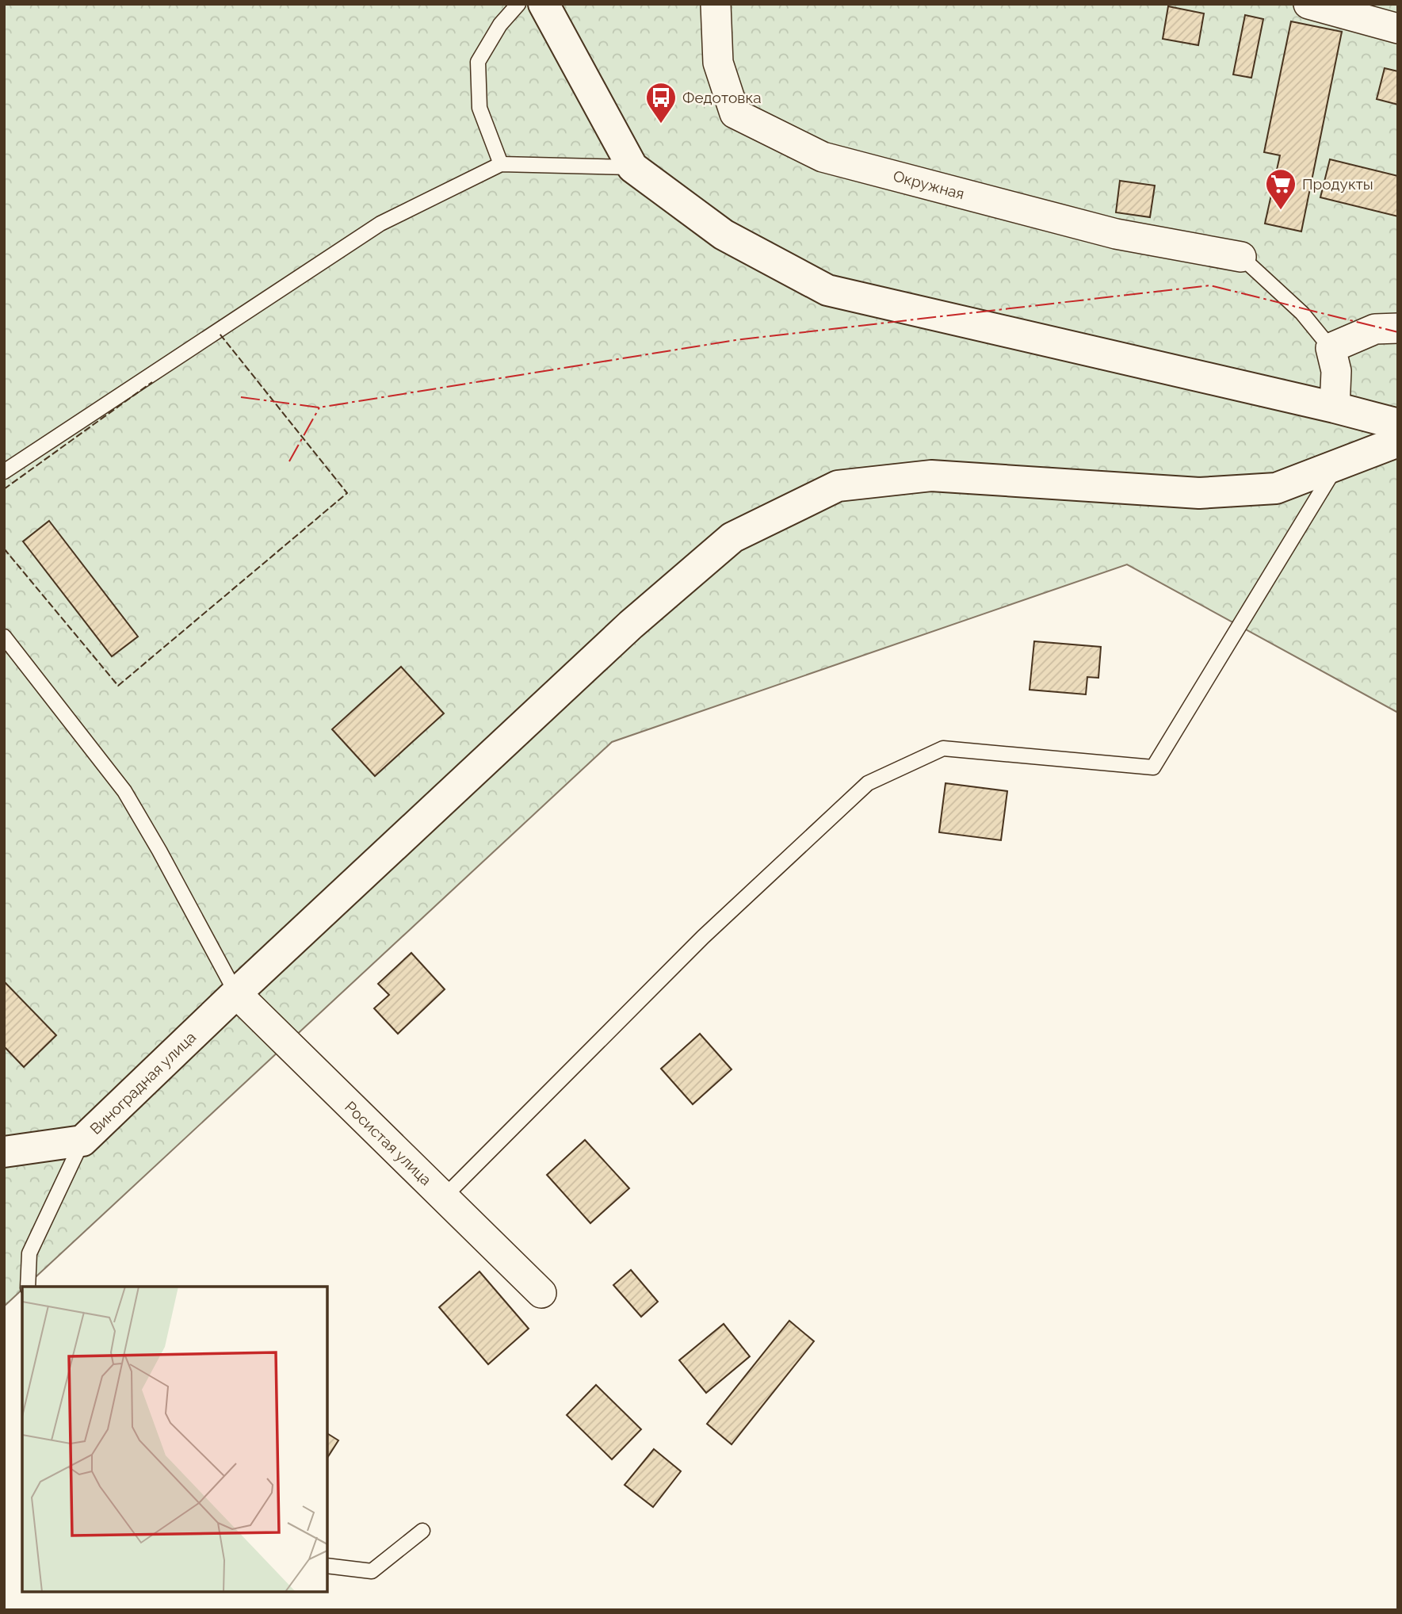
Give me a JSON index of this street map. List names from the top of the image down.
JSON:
{
  "streets": {
    "street": ["Окружная", "Виноградная улица", "Росистая улица"]
  },
  "crossings": [
    ["Виноградная улица", "Росистая улица"]
  ],
  "places": {
    "bus stop": ["Федотовка"],
    "supermarket": ["Продукты"]
  }
}
